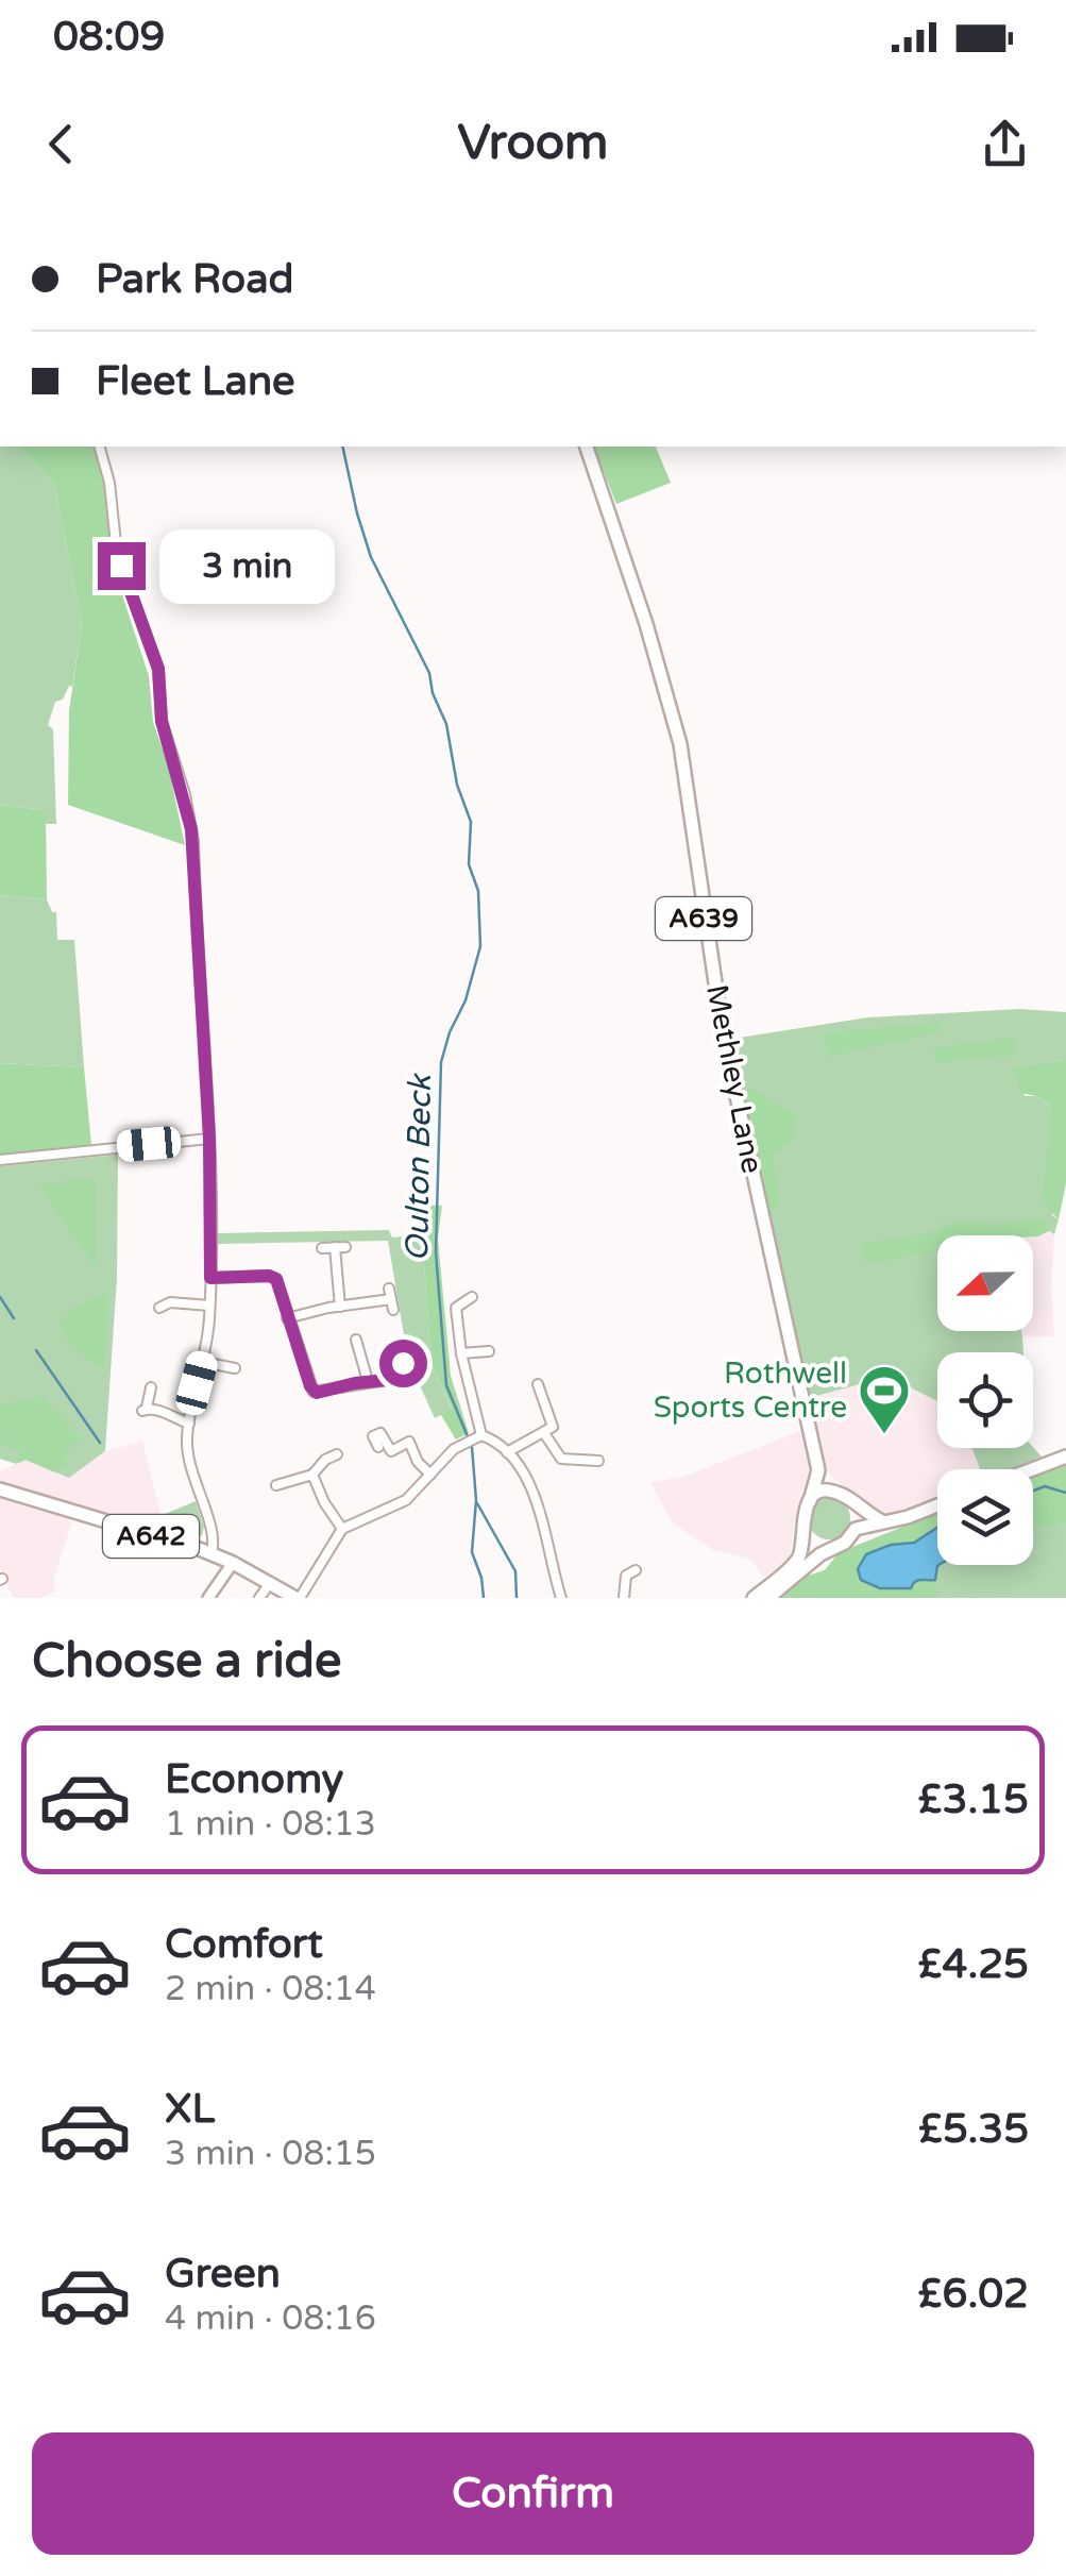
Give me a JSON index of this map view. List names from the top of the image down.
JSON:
{
  "streets": {
    "main road": ["A639", "Methley Lane", "A642"]
  },
  "water": ["Oulton Beck"],
  "places": {
    "sports": ["Rothwell Sports Centre"]
  },
  "north": "left",
  "page": {
    "status": "08:09",
    "header": "Vroom",
    "banner": ["Park Road", "Fleet Lane"],
    "bubble": "3 min",
    "heading": "Choose a ride",
    "list": [
      {
        "name": "Economy",
        "note": "1 min · 08:13",
        "value": "£3.15"
      },
      {
        "name": "Comfort",
        "note": "2 min · 08:14",
        "value": "£4.25"
      },
      {
        "name": "XL",
        "note": "3 min · 08:15",
        "value": "£5.35"
      },
      {
        "name": "Green",
        "note": "4 min · 08:16",
        "value": "£6.02"
      }
    ],
    "buttons": "Confirm"
  }
}
